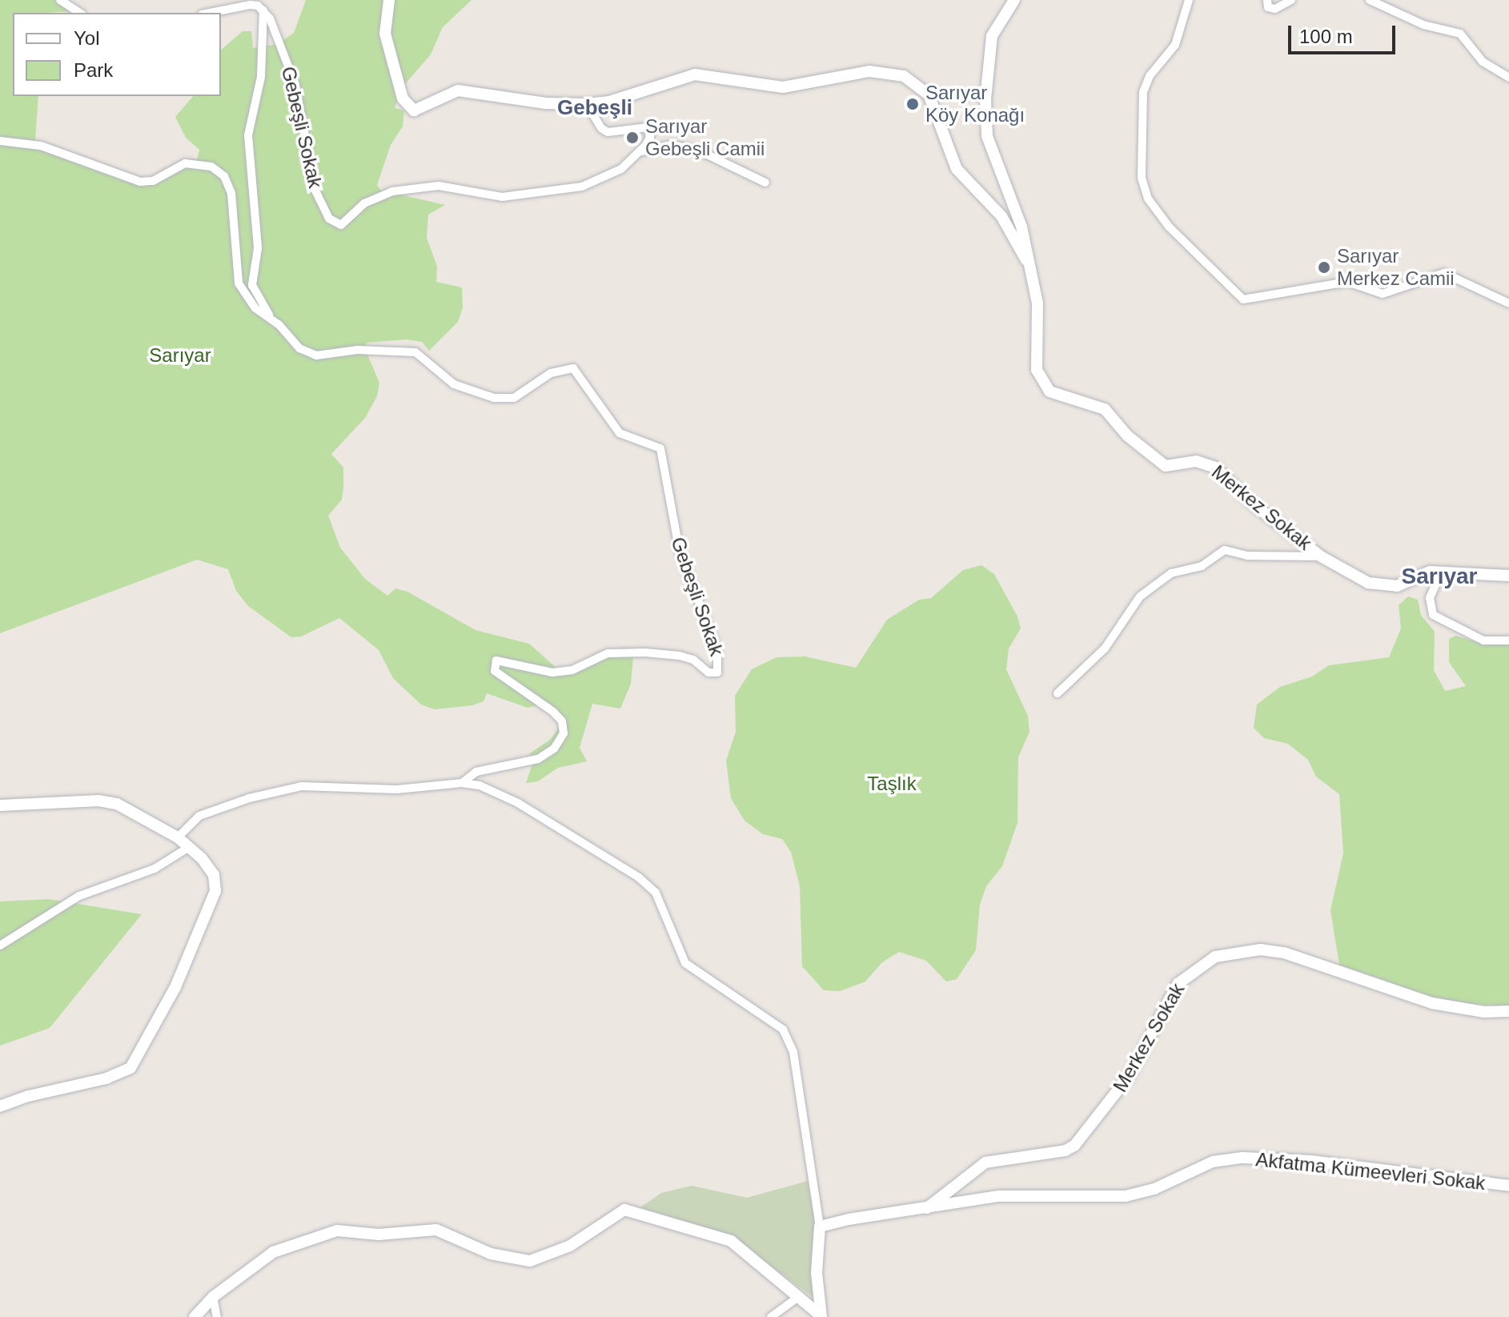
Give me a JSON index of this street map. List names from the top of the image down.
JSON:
{
  "streets": {
    "street": ["Gebeşli Sokak", "Merkez Sokak", "Akfatma Kümeevleri Sokak"]
  },
  "crossings": [
    ["Merkez Sokak", "Akfatma Kümeevleri Sokak"]
  ],
  "districts": ["Gebeşli", "Sarıyar"],
  "parks": ["Sarıyar", "Taşlık"],
  "places": ["Sarıyar Köy Konağı", "Sarıyar Gebeşli Camii", "Sarıyar Merkez Camii"],
  "legend": ["Yol", "Park"],
  "scale_bar": "100 m"
}
